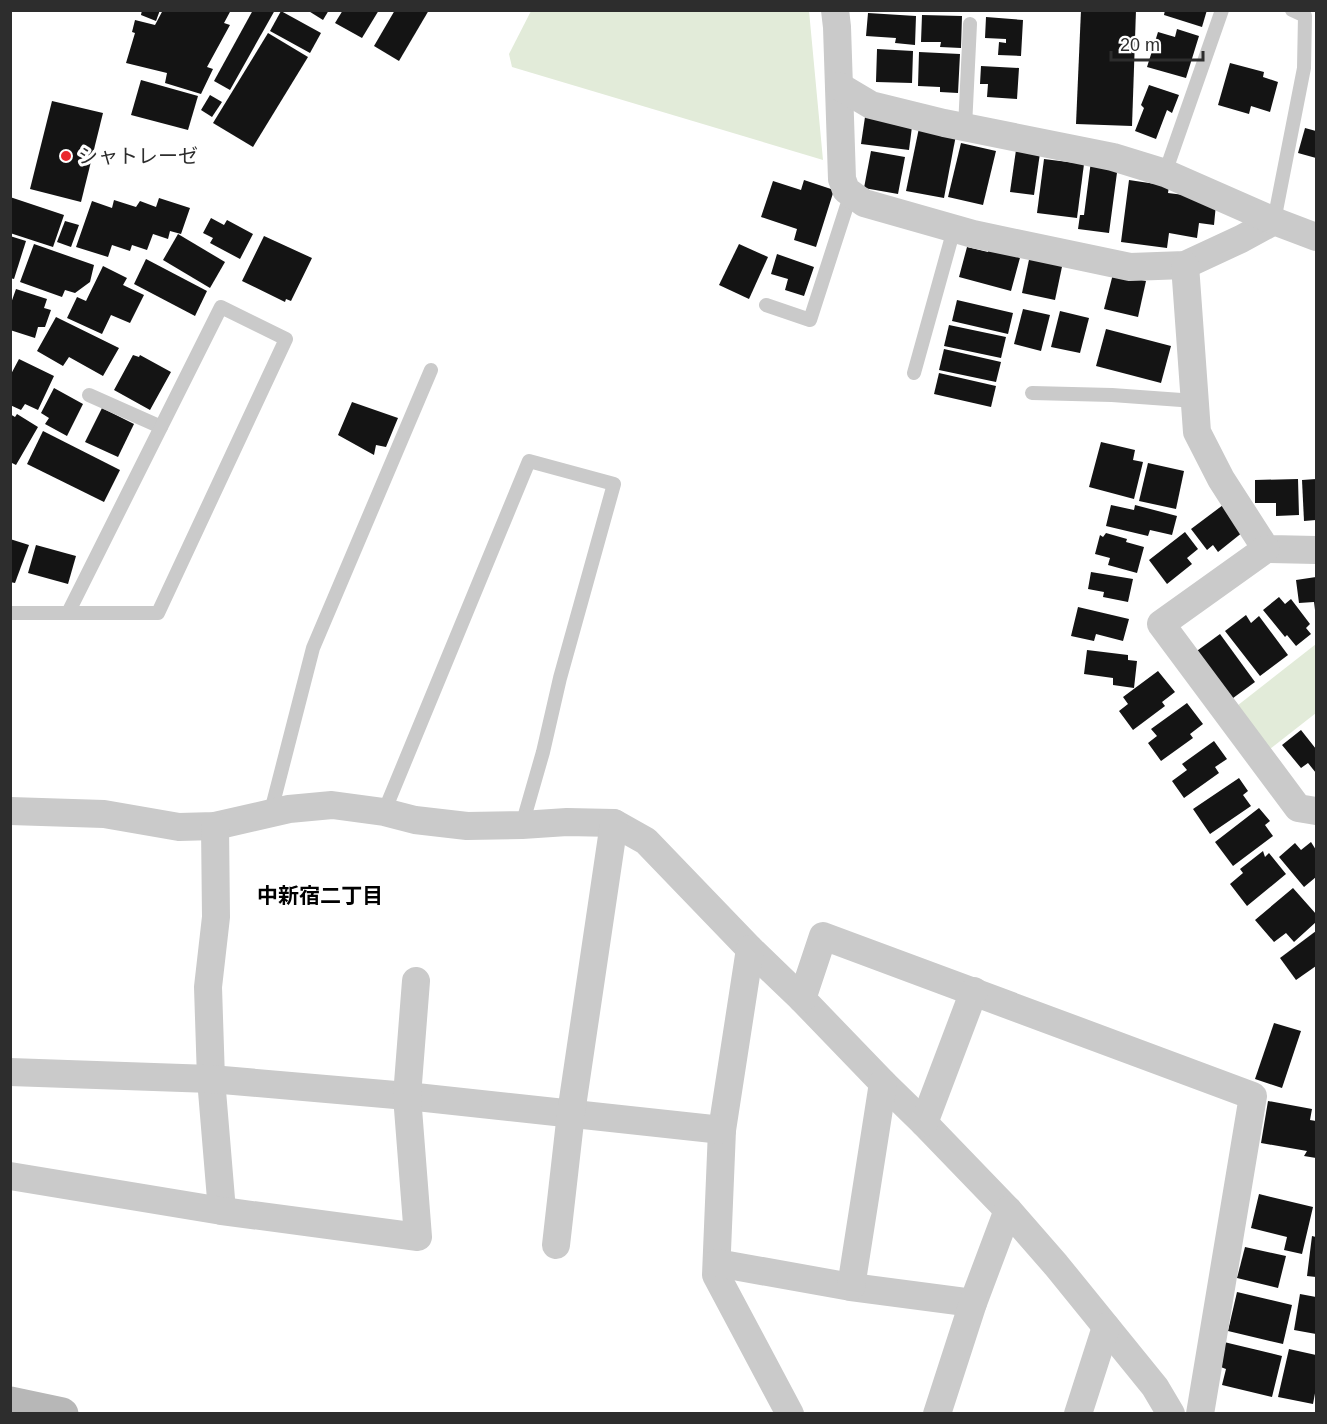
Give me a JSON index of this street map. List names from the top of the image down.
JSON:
{
  "districts": ["中新宿二丁目"],
  "places": ["シャトレーゼ"],
  "scale_bar": "20 m"
}
